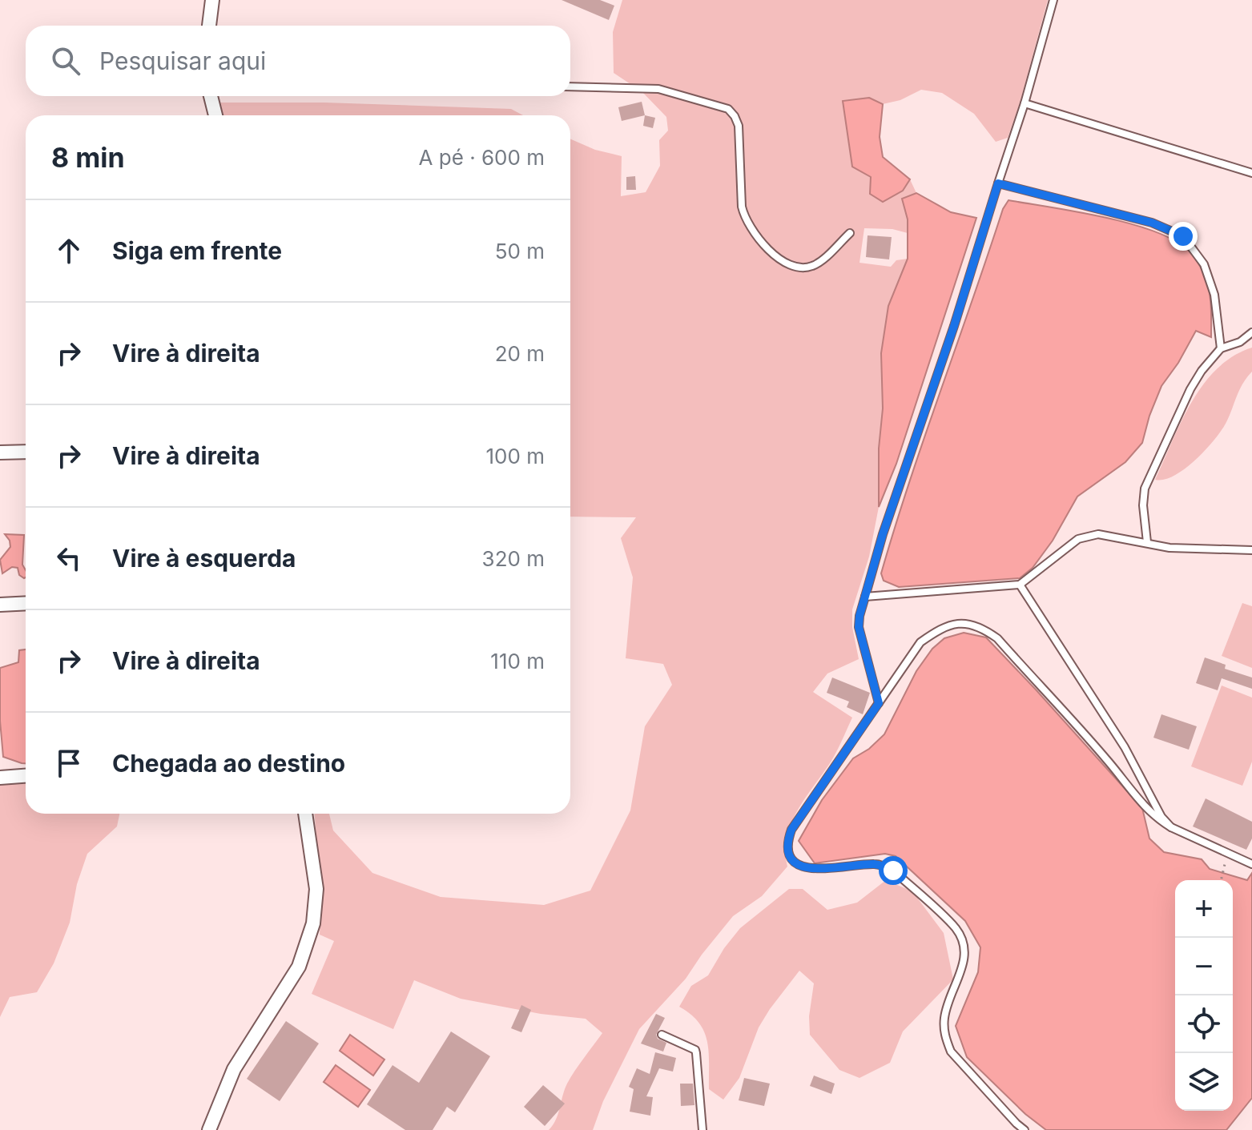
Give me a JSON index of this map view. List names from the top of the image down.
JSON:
{
  "page": {
    "search": "Pesquisar aqui",
    "heading": ["8 min", "A pé · 600 m"],
    "list": [
      ["Siga em frente", "50 m"],
      ["Vire à direita", "20 m"],
      ["Vire à direita", "100 m"],
      ["Vire à esquerda", "320 m"],
      ["Vire à direita", "110 m"],
      "Chegada ao destino"
    ],
    "map_buttons": ["+", "−"]
  }
}
